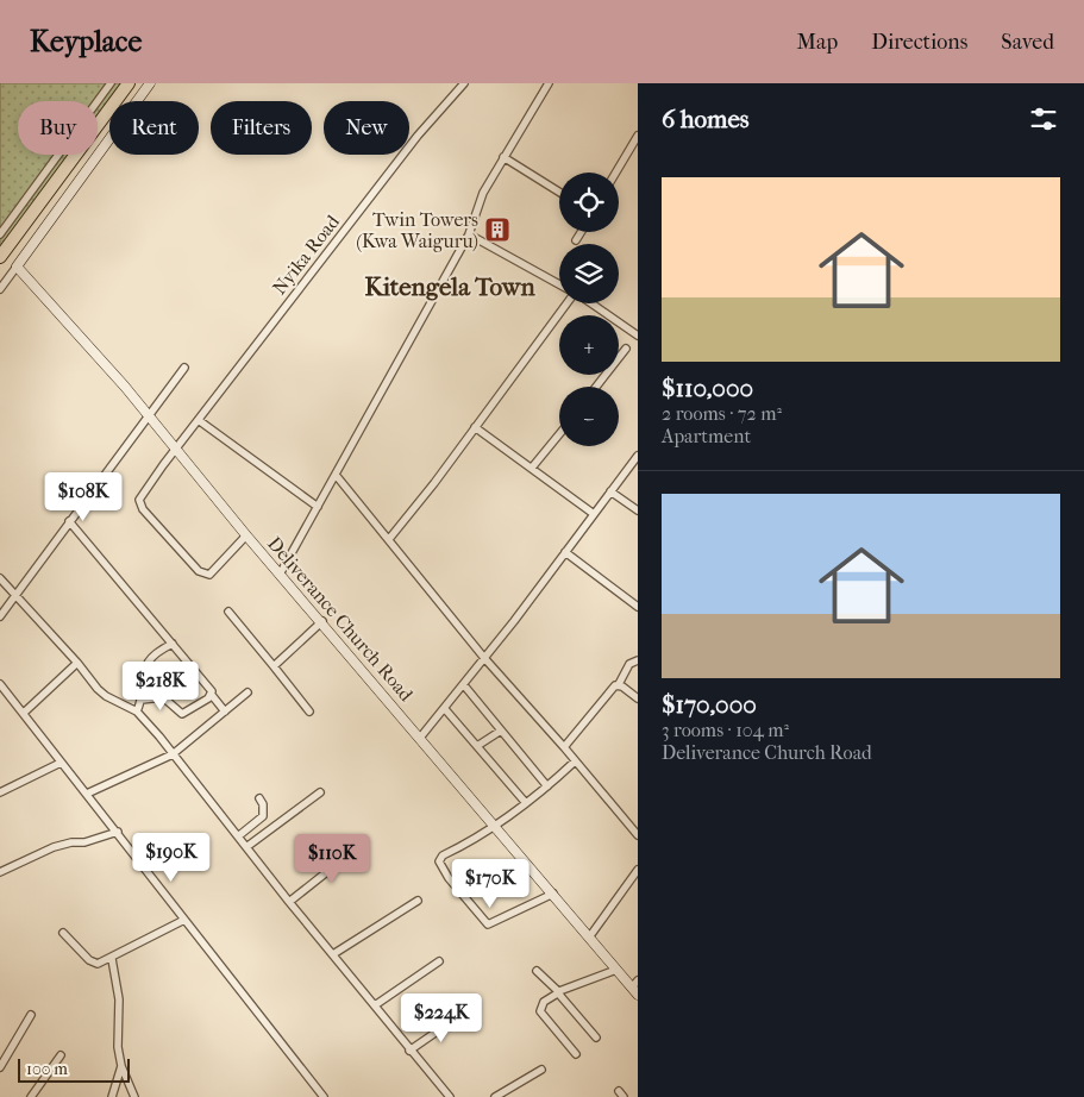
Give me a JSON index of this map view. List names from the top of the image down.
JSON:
{
  "streets": {
    "street": ["Nyika Road", "Deliverance Church Road"]
  },
  "crossings": [
    ["Nyika Road", "Deliverance Church Road"]
  ],
  "districts": ["Kitengela Town"],
  "places": {
    "building": ["Twin Towers (Kwa Waiguru)"]
  },
  "scale_bar": "100 m",
  "page": {
    "header": "Keyplace",
    "nav": ["Map", "Directions", "Saved"],
    "heading": "6 homes",
    "chip": [
      "Buy",
      "Rent",
      "Filters",
      "New"
    ],
    "list": [
      {
        "name": "$110,000",
        "note": "2 rooms · 72 m² · Apartment"
      },
      {
        "name": "$170,000",
        "note": "3 rooms · 104 m² · Deliverance Church Road"
      }
    ],
    "map_buttons": ["+", "−"],
    "price": [
      "$108K",
      "$218K",
      "$190K",
      "$110K",
      "$170K",
      "$224K"
    ],
    "scale": "100 m"
  }
}
